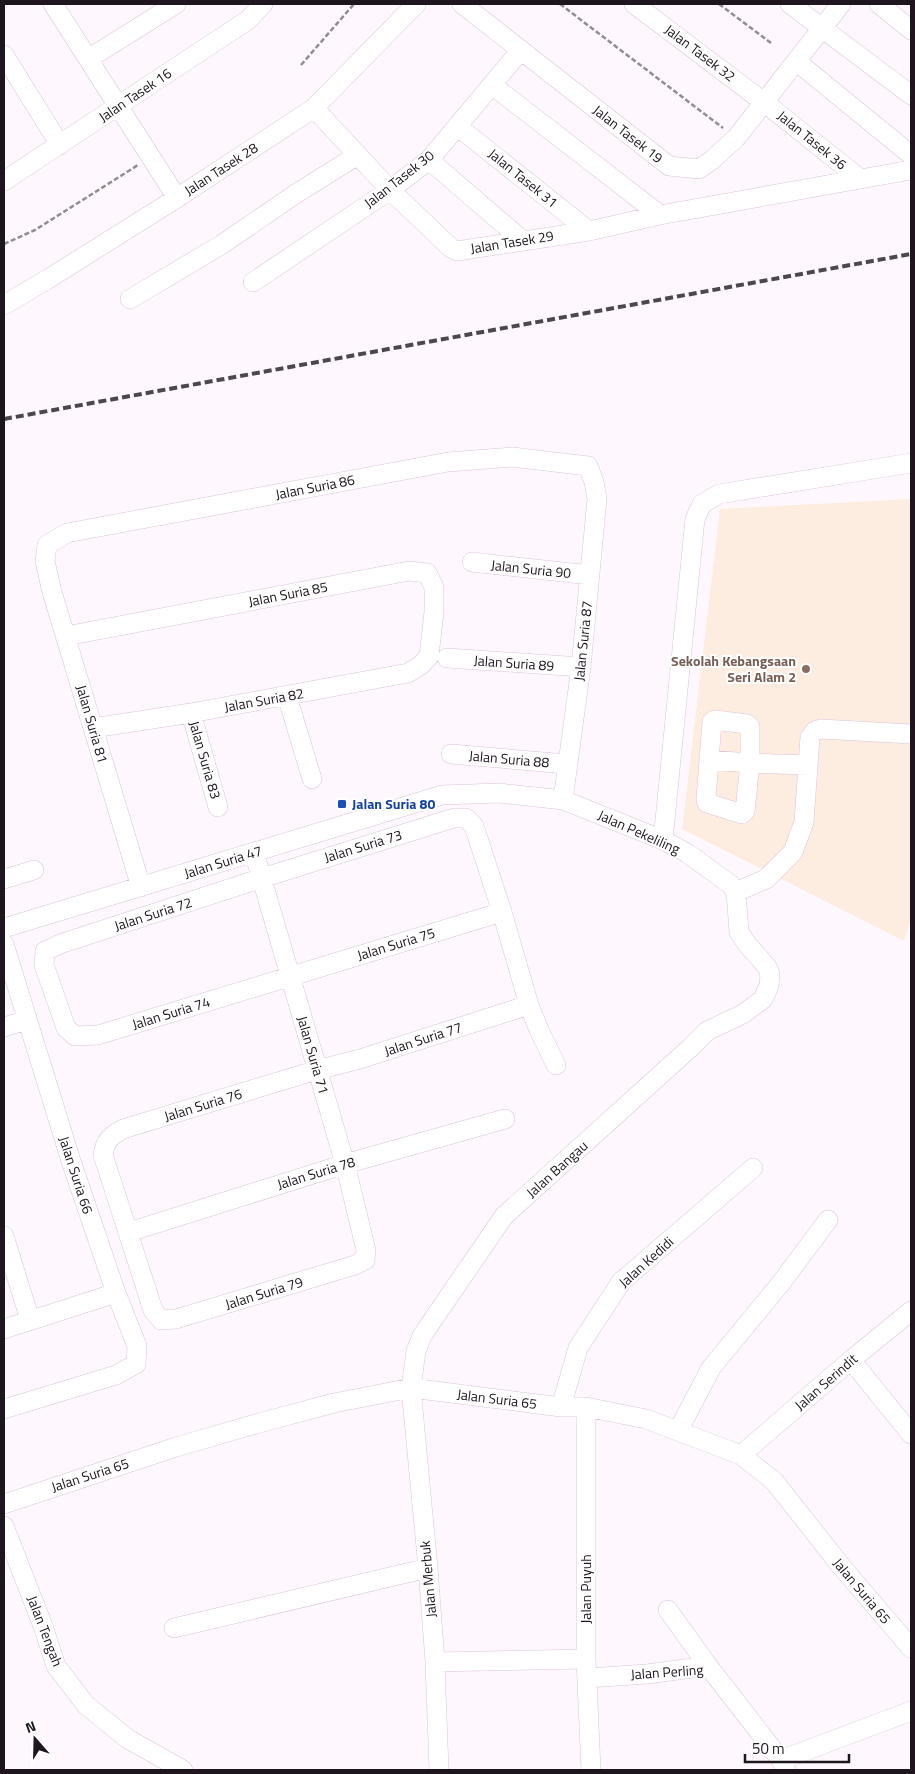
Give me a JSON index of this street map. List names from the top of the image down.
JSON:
{
  "streets": {
    "street": [
      "Jalan Tasek 32",
      "Jalan Tasek 16",
      "Jalan Tasek 19",
      "Jalan Tasek 36",
      "Jalan Tasek 28",
      "Jalan Tasek 31",
      "Jalan Tasek 30",
      "Jalan Tasek 29",
      "Jalan Suria 86",
      "Jalan Suria 90",
      "Jalan Suria 85",
      "Jalan Suria 87",
      "Jalan Suria 89",
      "Jalan Suria 82",
      "Jalan Suria 81",
      "Jalan Suria 88",
      "Jalan Suria 83",
      "Jalan Pekeliling",
      "Jalan Suria 73",
      "Jalan Suria 47",
      "Jalan Suria 72",
      "Jalan Suria 75",
      "Jalan Suria 74",
      "Jalan Suria 77",
      "Jalan Suria 71",
      "Jalan Suria 76",
      "Jalan Bangau",
      "Jalan Suria 78",
      "Jalan Suria 66",
      "Jalan Kedidi",
      "Jalan Suria 79",
      "Jalan Serindit",
      "Jalan Suria 65",
      "Jalan Merbuk",
      "Jalan Puyuh",
      "Jalan Tengah",
      "Jalan Perling"
    ]
  },
  "crossings": [
    ["Jalan Tasek 32", "Jalan Tasek 19"],
    ["Jalan Tasek 32", "Jalan Tasek 36"],
    ["Jalan Tasek 19", "Jalan Tasek 36"],
    ["Jalan Tasek 19", "Jalan Tasek 30"],
    ["Jalan Tasek 36", "Jalan Tasek 29"],
    ["Jalan Tasek 28", "Jalan Tasek 29"],
    ["Jalan Tasek 31", "Jalan Tasek 30"],
    ["Jalan Tasek 31", "Jalan Tasek 29"],
    ["Jalan Tasek 30", "Jalan Tasek 29"],
    ["Jalan Suria 86", "Jalan Suria 87"],
    ["Jalan Suria 86", "Jalan Suria 81"],
    ["Jalan Suria 90", "Jalan Suria 87"],
    ["Jalan Suria 85", "Jalan Suria 89"],
    ["Jalan Suria 85", "Jalan Suria 82"],
    ["Jalan Suria 85", "Jalan Suria 81"],
    ["Jalan Suria 87", "Jalan Suria 89"],
    ["Jalan Suria 87", "Jalan Suria 88"],
    ["Jalan Suria 87", "Jalan Pekeliling"],
    ["Jalan Suria 89", "Jalan Suria 82"],
    ["Jalan Suria 82", "Jalan Suria 81"],
    ["Jalan Suria 82", "Jalan Suria 83"],
    ["Jalan Suria 81", "Jalan Suria 47"],
    ["Jalan Pekeliling", "Jalan Suria 47"],
    ["Jalan Pekeliling", "Jalan Bangau"],
    ["Jalan Suria 73", "Jalan Suria 72"],
    ["Jalan Suria 73", "Jalan Suria 75"],
    ["Jalan Suria 73", "Jalan Suria 71"],
    ["Jalan Suria 47", "Jalan Suria 71"],
    ["Jalan Suria 72", "Jalan Suria 74"],
    ["Jalan Suria 72", "Jalan Suria 71"],
    ["Jalan Suria 75", "Jalan Suria 74"],
    ["Jalan Suria 75", "Jalan Suria 71"],
    ["Jalan Suria 74", "Jalan Suria 71"],
    ["Jalan Suria 77", "Jalan Suria 71"],
    ["Jalan Suria 77", "Jalan Suria 76"],
    ["Jalan Suria 71", "Jalan Suria 76"],
    ["Jalan Suria 71", "Jalan Suria 78"],
    ["Jalan Suria 71", "Jalan Suria 79"],
    ["Jalan Suria 76", "Jalan Suria 78"],
    ["Jalan Suria 76", "Jalan Suria 79"],
    ["Jalan Bangau", "Jalan Suria 65"],
    ["Jalan Bangau", "Jalan Merbuk"],
    ["Jalan Suria 78", "Jalan Suria 79"],
    ["Jalan Kedidi", "Jalan Suria 65"],
    ["Jalan Serindit", "Jalan Suria 65"],
    ["Jalan Suria 65", "Jalan Merbuk"],
    ["Jalan Suria 65", "Jalan Puyuh"],
    ["Jalan Puyuh", "Jalan Perling"]
  ],
  "places": {
    "other": ["Sekolah Kebangsaan Seri Alam 2"],
    "transit": ["Jalan Suria 80"]
  },
  "scale_bar": "50 m",
  "north": "top"
}
